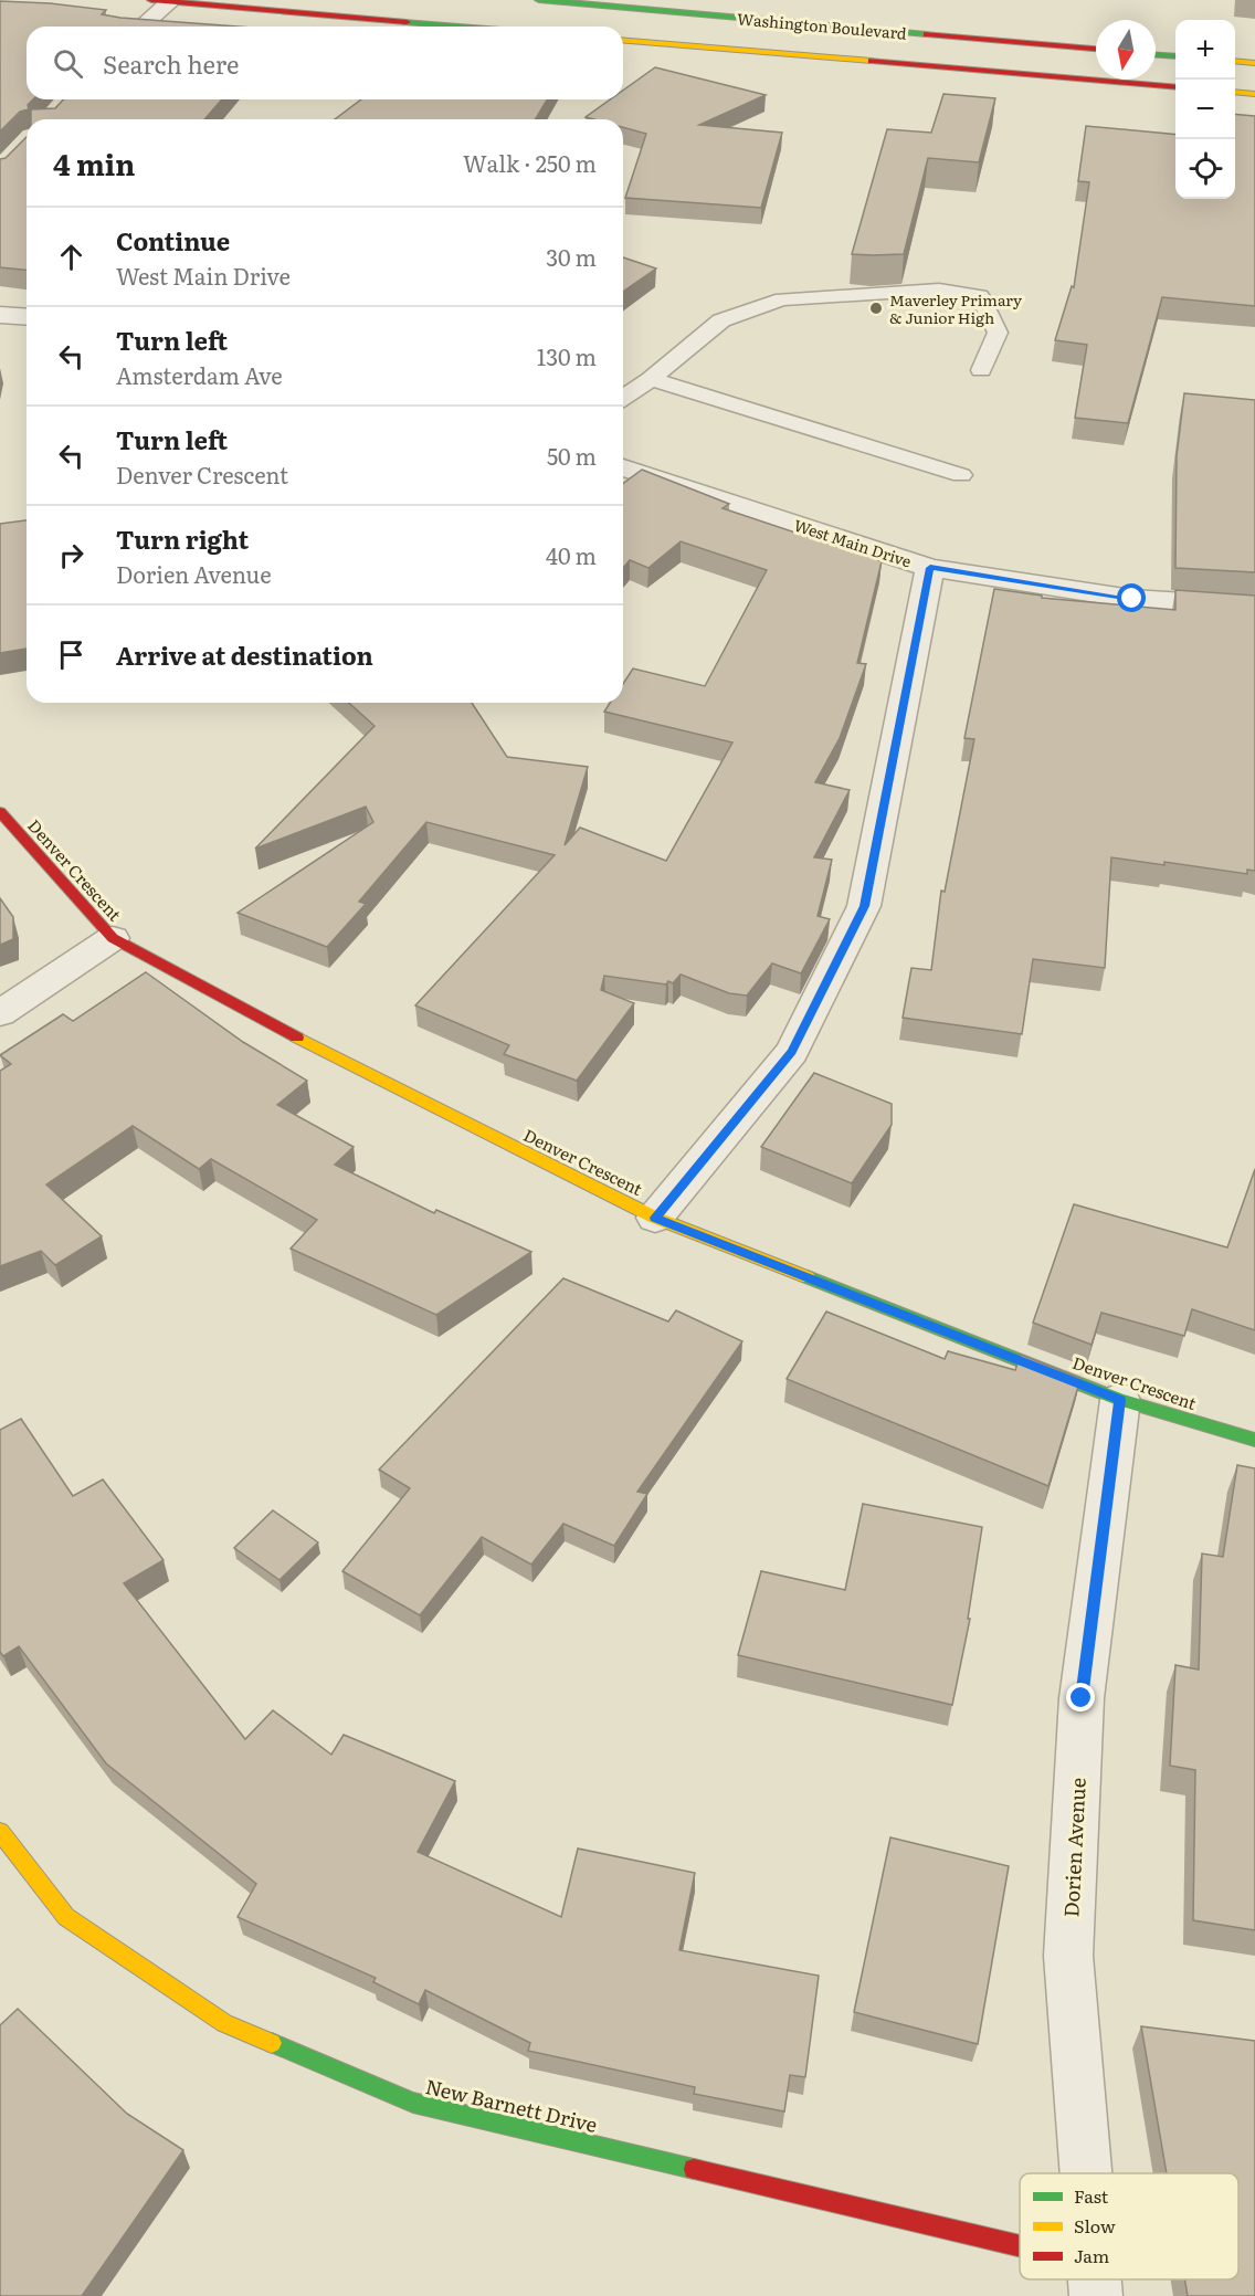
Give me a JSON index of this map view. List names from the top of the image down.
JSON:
{
  "streets": {
    "main road": ["Washington Boulevard", "Denver Crescent", "New Barnett Drive"],
    "street": ["West Main Drive", "Dorien Avenue"]
  },
  "crossings": [
    ["Denver Crescent", "Dorien Avenue"]
  ],
  "places": ["Maverley Primary & Junior High"],
  "legend": ["Fast", "Slow", "Jam"],
  "north": "bottom",
  "page": {
    "map_buttons": ["+", "−"],
    "search": "Search here",
    "heading": ["4 min", "Walk · 250 m"],
    "list": [
      ["Continue", "West Main Drive", "30 m"],
      ["Turn left", "Amsterdam Ave", "130 m"],
      ["Turn left", "Denver Crescent", "50 m"],
      ["Turn right", "Dorien Avenue", "40 m"],
      "Arrive at destination"
    ]
  }
}
